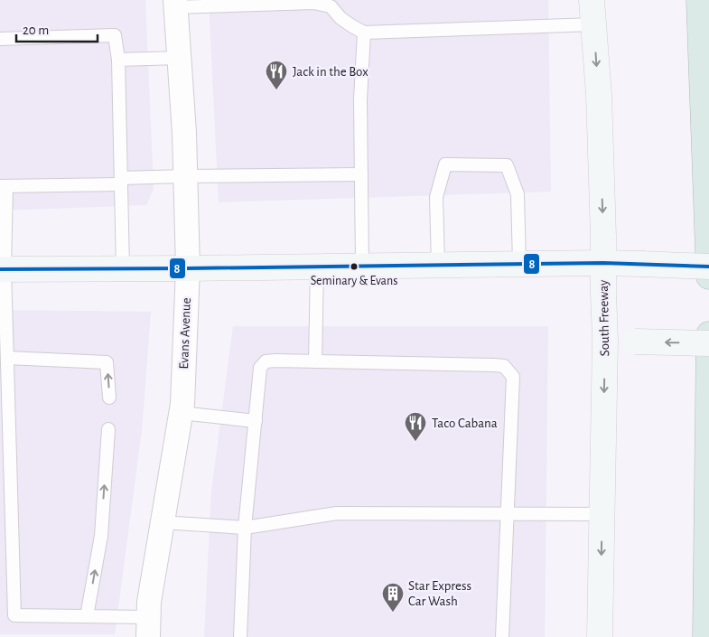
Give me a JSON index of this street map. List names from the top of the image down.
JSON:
{
  "streets": {
    "main road": ["South Freeway"],
    "street": ["Evans Avenue"]
  },
  "one_way": ["South Freeway"],
  "places": {
    "restaurant": ["Jack in the Box", "Taco Cabana"],
    "other": ["Seminary & Evans"],
    "building": ["Star Express Car Wash"]
  },
  "lines": ["transit line 8"],
  "scale_bar": "20 m"
}
